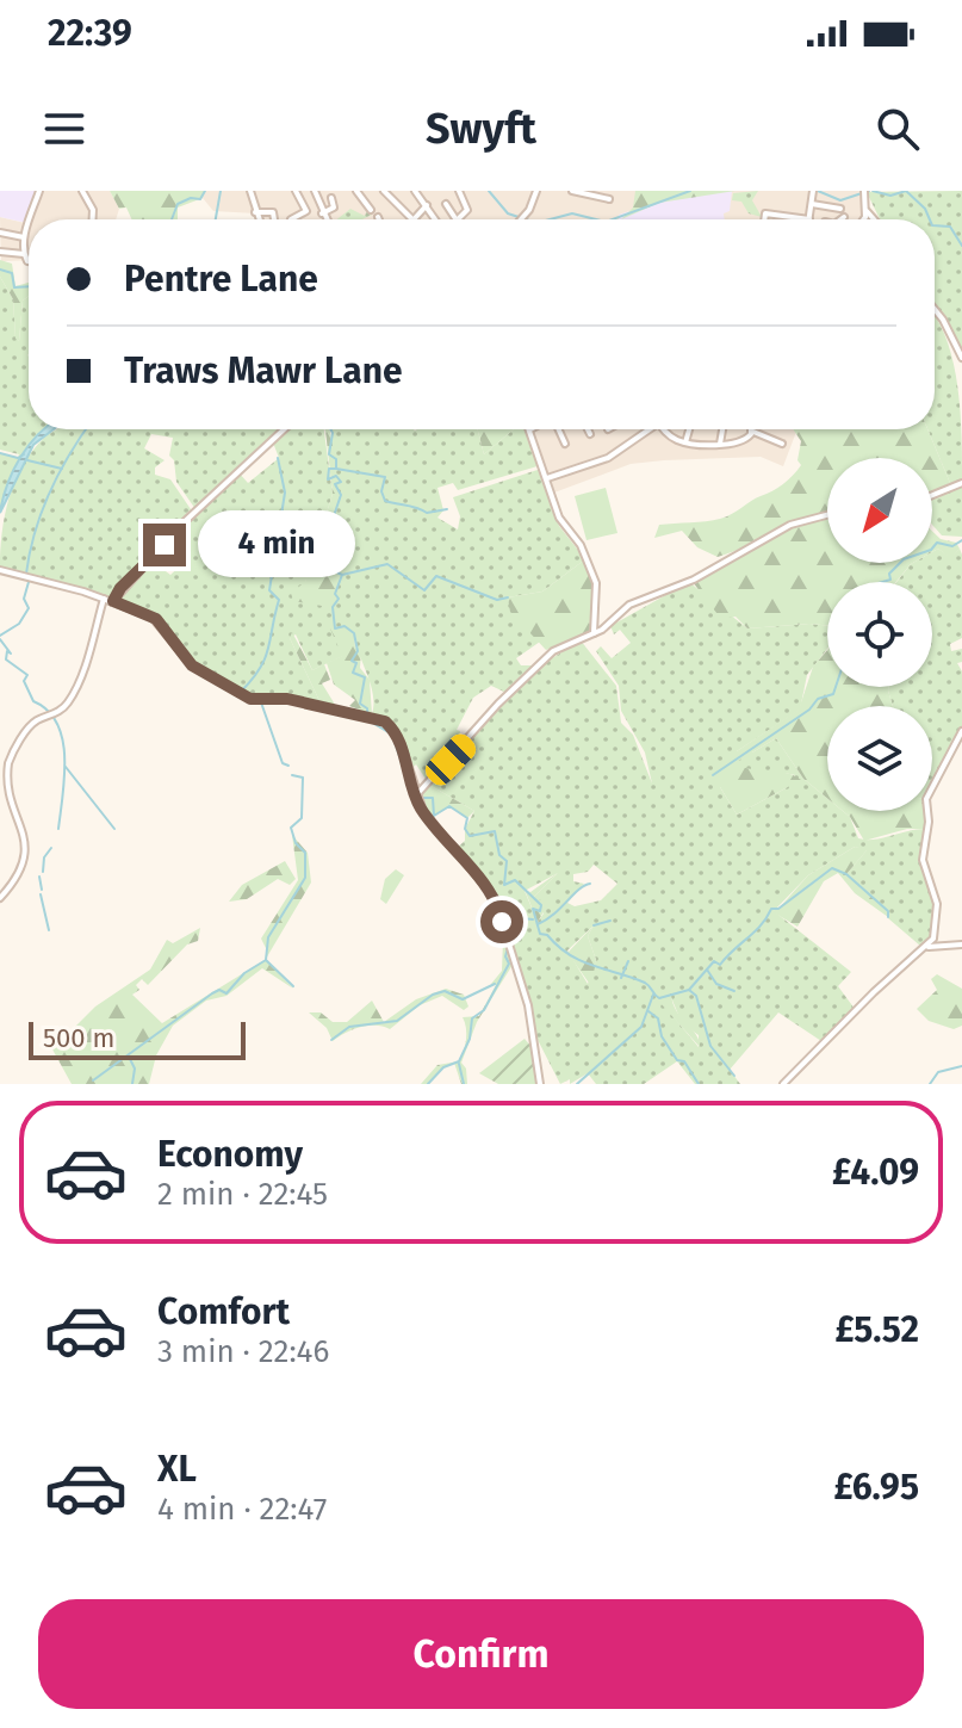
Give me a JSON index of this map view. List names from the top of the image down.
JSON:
{
  "scale_bar": "500 m",
  "north": "bottom left",
  "page": {
    "status": "22:39",
    "header": "Swyft",
    "banner": ["Pentre Lane", "Traws Mawr Lane"],
    "bubble": "4 min",
    "scale": "500 m",
    "list": [
      {
        "name": "Economy",
        "note": "2 min · 22:45",
        "value": "£4.09"
      },
      {
        "name": "Comfort",
        "note": "3 min · 22:46",
        "value": "£5.52"
      },
      {
        "name": "XL",
        "note": "4 min · 22:47",
        "value": "£6.95"
      }
    ],
    "buttons": "Confirm"
  }
}
